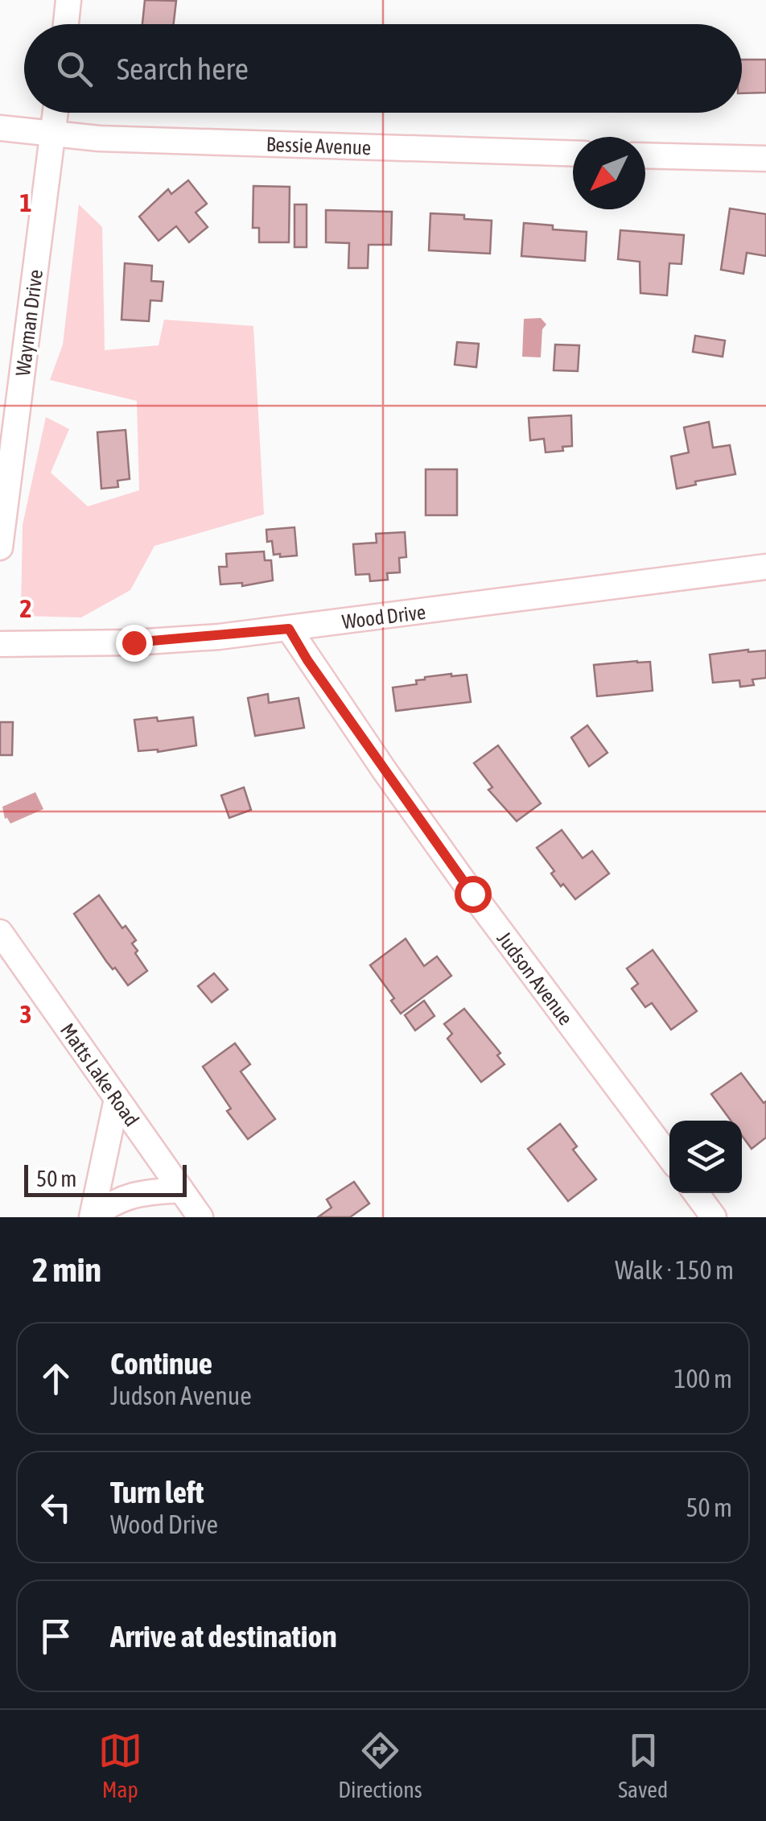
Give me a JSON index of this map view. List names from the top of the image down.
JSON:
{
  "streets": {
    "street": [
      "Bessie Avenue",
      "Wayman Drive",
      "Wood Drive",
      "Judson Avenue",
      "Matts Lake Road"
    ]
  },
  "crossings": [
    ["Bessie Avenue", "Wayman Drive"],
    ["Wood Drive", "Judson Avenue"]
  ],
  "scale_bar": "50 m",
  "north": "bottom left",
  "page": {
    "search": "Search here",
    "scale": "50 m",
    "heading": ["2 min", "Walk · 150 m"],
    "list": [
      ["Continue", "Judson Avenue", "100 m"],
      ["Turn left", "Wood Drive", "50 m"],
      "Arrive at destination"
    ],
    "nav": ["Map", "Directions", "Saved"]
  },
  "grid": {
    "rows": ["1", "2", "3"]
  }
}
